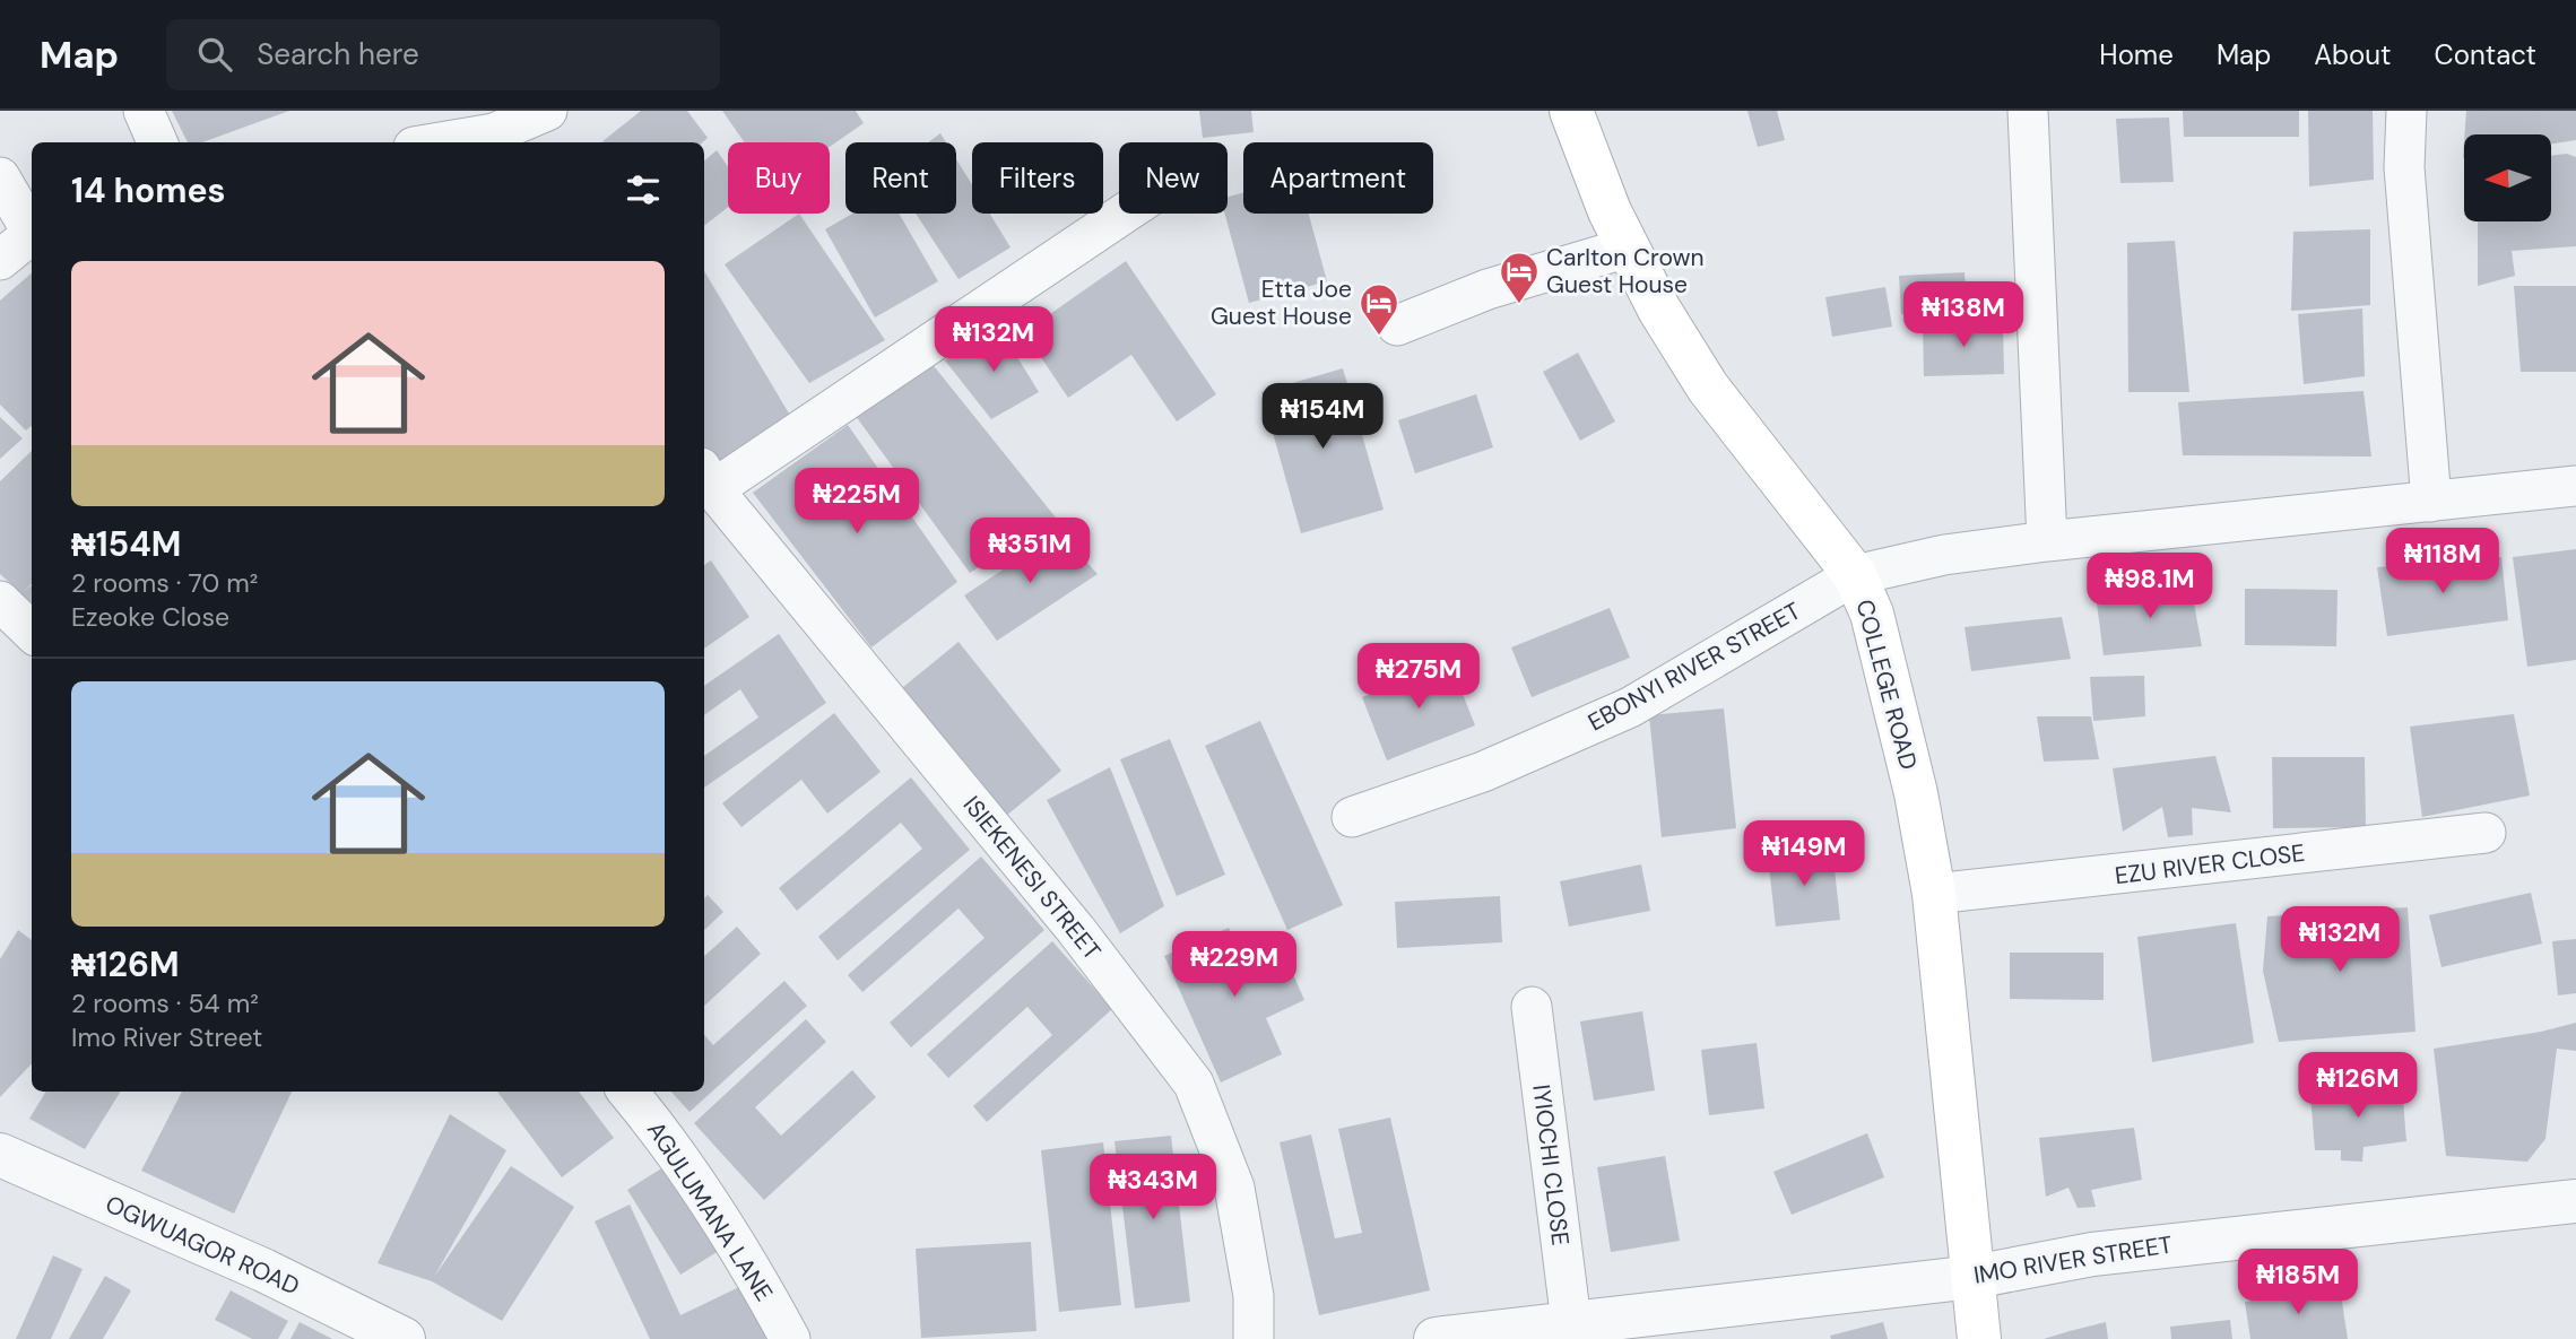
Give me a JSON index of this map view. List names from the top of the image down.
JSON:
{
  "streets": {
    "main road": ["COLLEGE ROAD"],
    "street": [
      "EBONYI RIVER STREET",
      "EZU RIVER CLOSE",
      "ISIEKENESI STREET",
      "IYIOCHI CLOSE",
      "AGULUMANA LANE",
      "OGWUAGOR ROAD",
      "IMO RIVER STREET"
    ]
  },
  "crossings": [
    ["EBONYI RIVER STREET", "COLLEGE ROAD"],
    ["COLLEGE ROAD", "EZU RIVER CLOSE"],
    ["COLLEGE ROAD", "IMO RIVER STREET"],
    ["IYIOCHI CLOSE", "IMO RIVER STREET"]
  ],
  "places": {
    "hotel": ["Carlton Crown Guest House", "Etta Joe Guest House"]
  },
  "north": "left",
  "page": {
    "header": "Map",
    "search": "Search here",
    "nav": [
      "Home",
      "Map",
      "About",
      "Contact"
    ],
    "chip": [
      "Buy",
      "Rent",
      "Filters",
      "New",
      "Apartment"
    ],
    "heading": "14 homes",
    "list": [
      {
        "name": "₦154M",
        "note": "2 rooms · 70 m² · Ezeoke Close"
      },
      {
        "name": "₦126M",
        "note": "2 rooms · 54 m² · Imo River Street"
      }
    ],
    "price": [
      "₦138M",
      "₦132M",
      "₦154M",
      "₦225M",
      "₦351M",
      "₦118M",
      "₦98.1M",
      "₦275M",
      "₦149M",
      "₦132M",
      "₦229M",
      "₦126M",
      "₦343M",
      "₦185M"
    ]
  }
}
